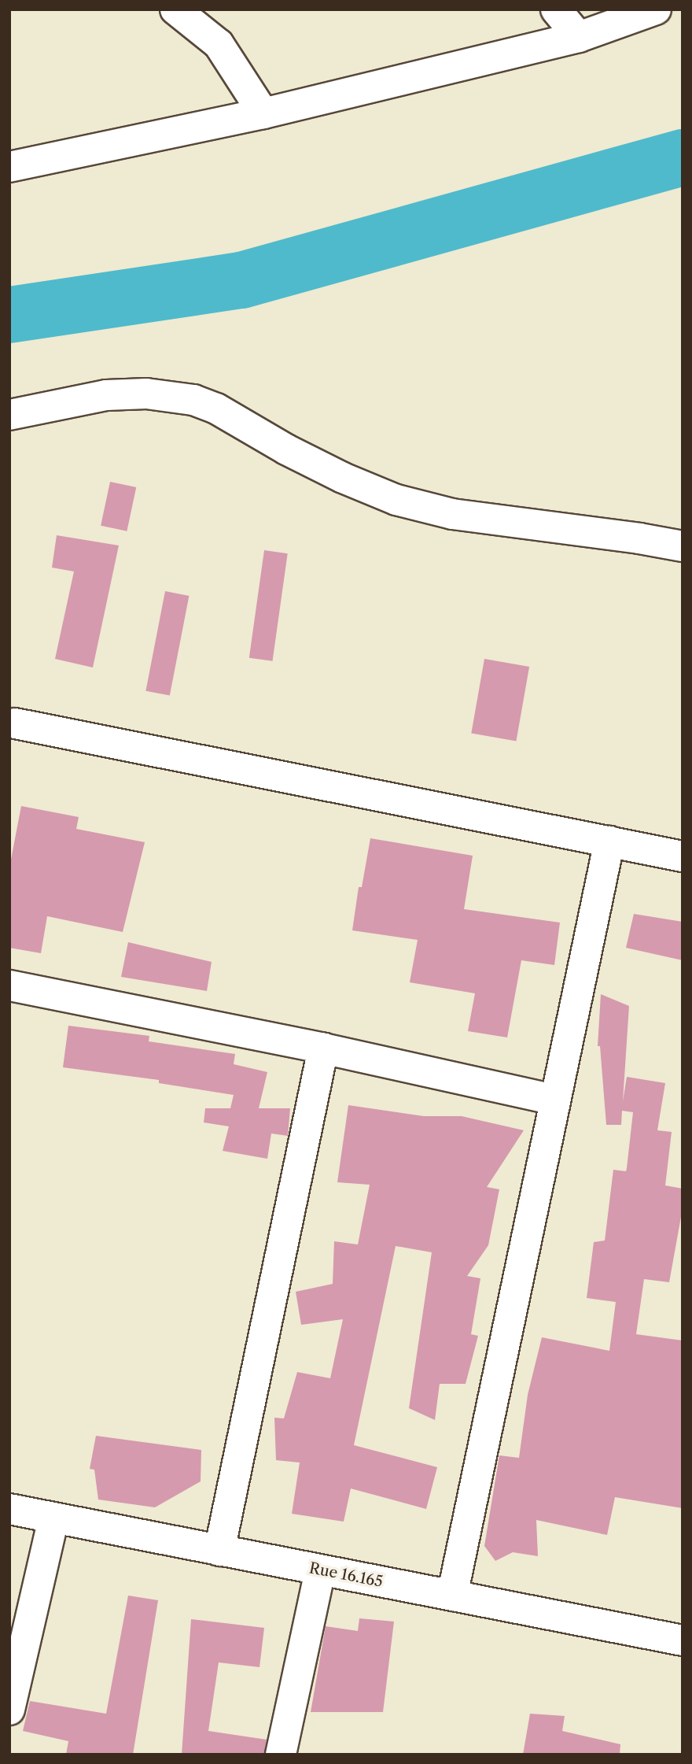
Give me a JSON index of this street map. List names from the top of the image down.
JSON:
{
  "streets": {
    "street": ["Rue 16.165"]
  }
}
